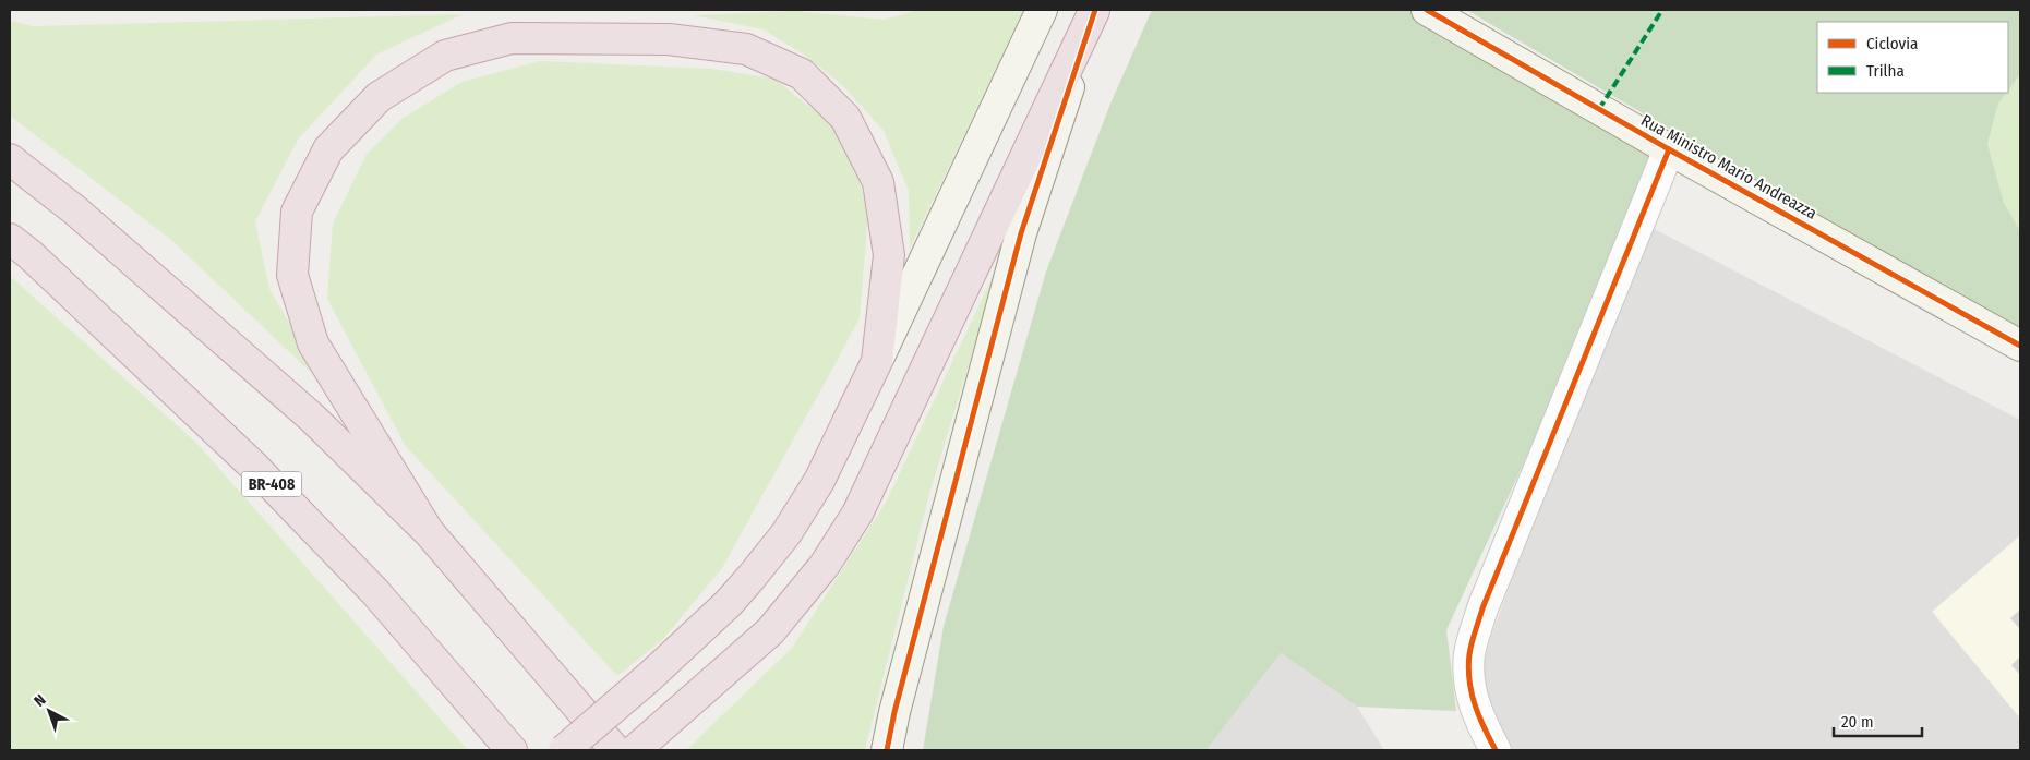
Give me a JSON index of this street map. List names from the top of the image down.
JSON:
{
  "streets": {
    "highway": ["BR-408"],
    "street": ["Rua Ministro Mario Andreazza"]
  },
  "legend": ["Ciclovia", "Trilha"],
  "scale_bar": "20 m",
  "north": "top left"
}
